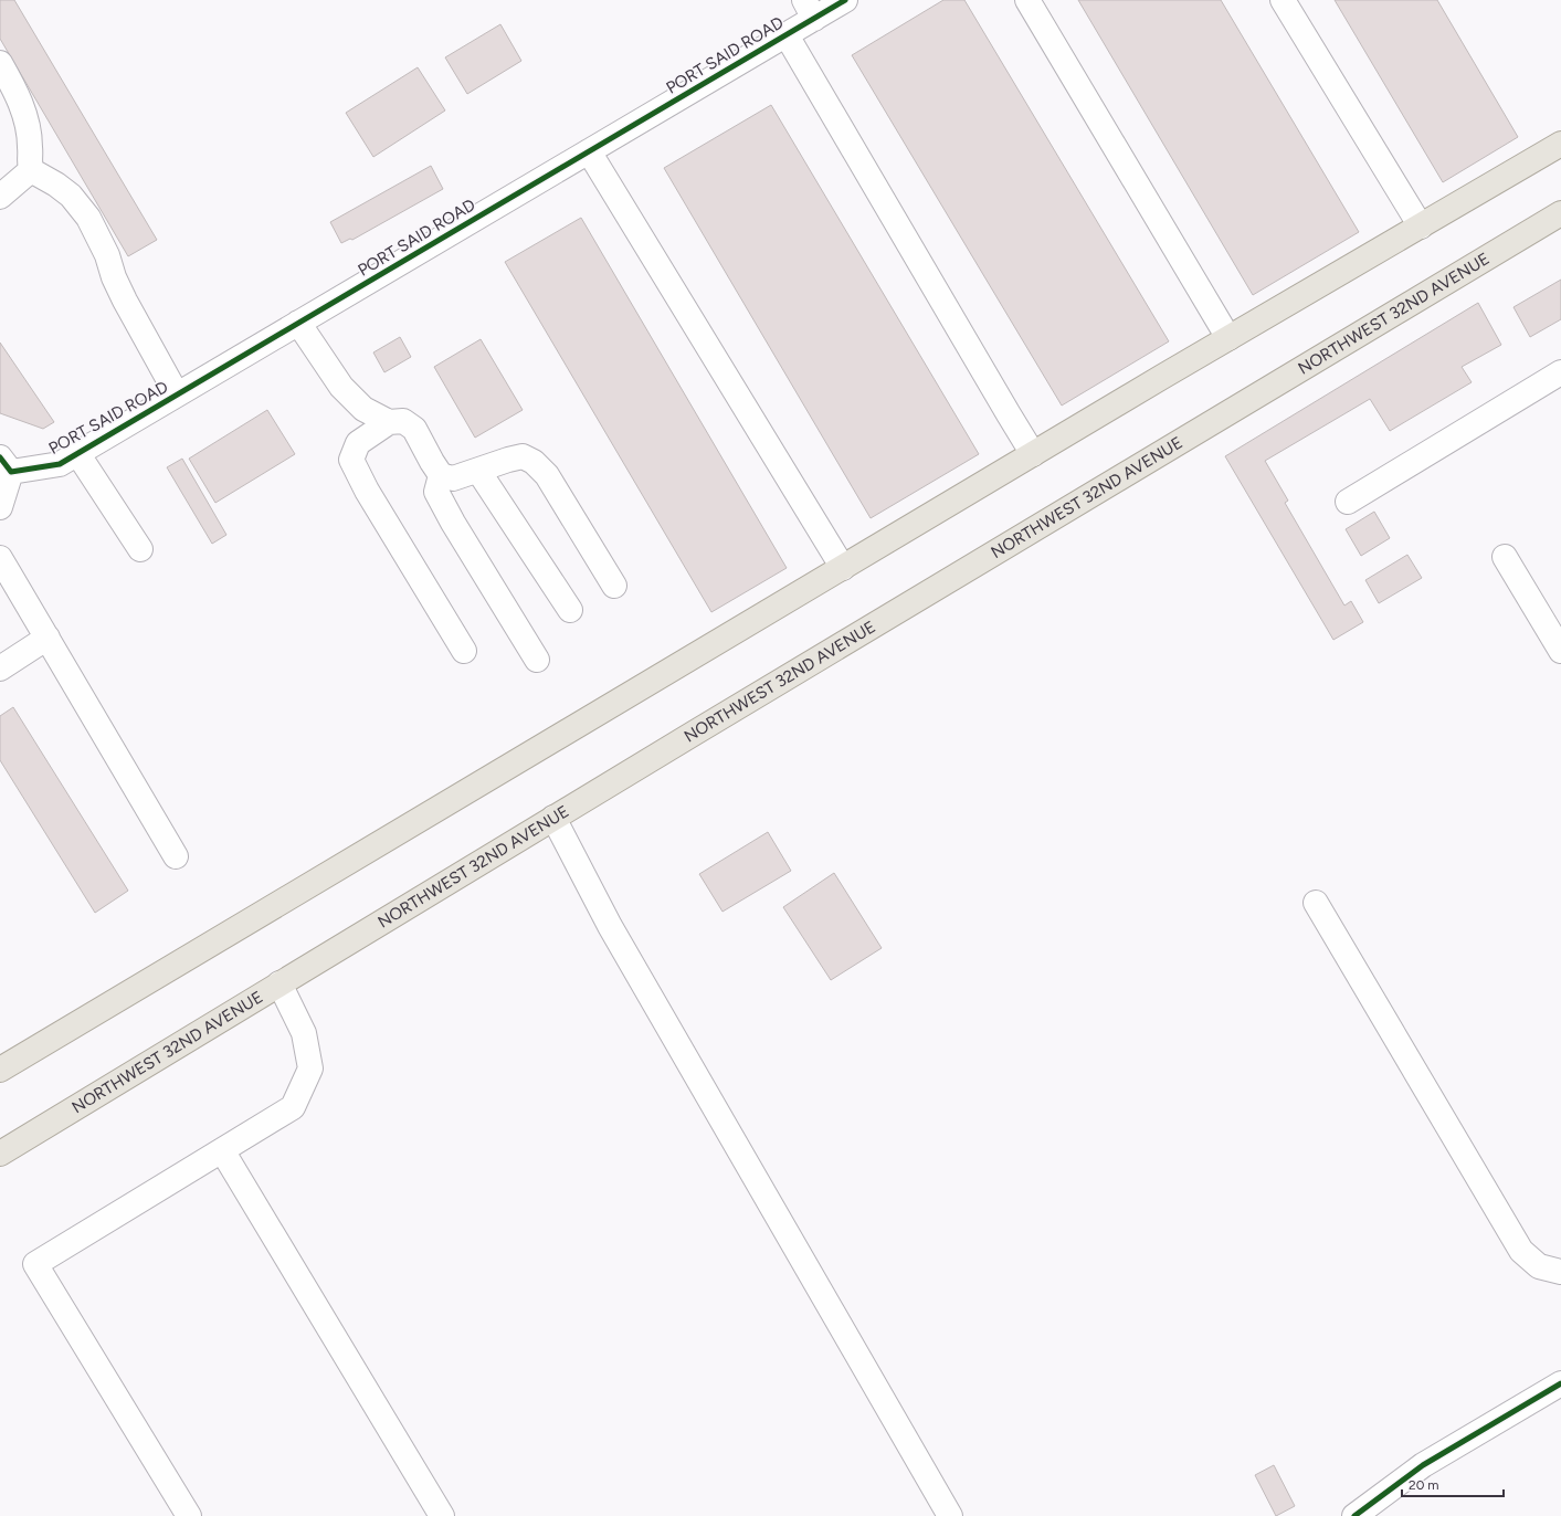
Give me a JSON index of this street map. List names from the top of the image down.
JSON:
{
  "streets": {
    "main road": ["NORTHWEST 32ND AVENUE"],
    "street": ["PORT SAID ROAD"]
  },
  "scale_bar": "20 m"
}
